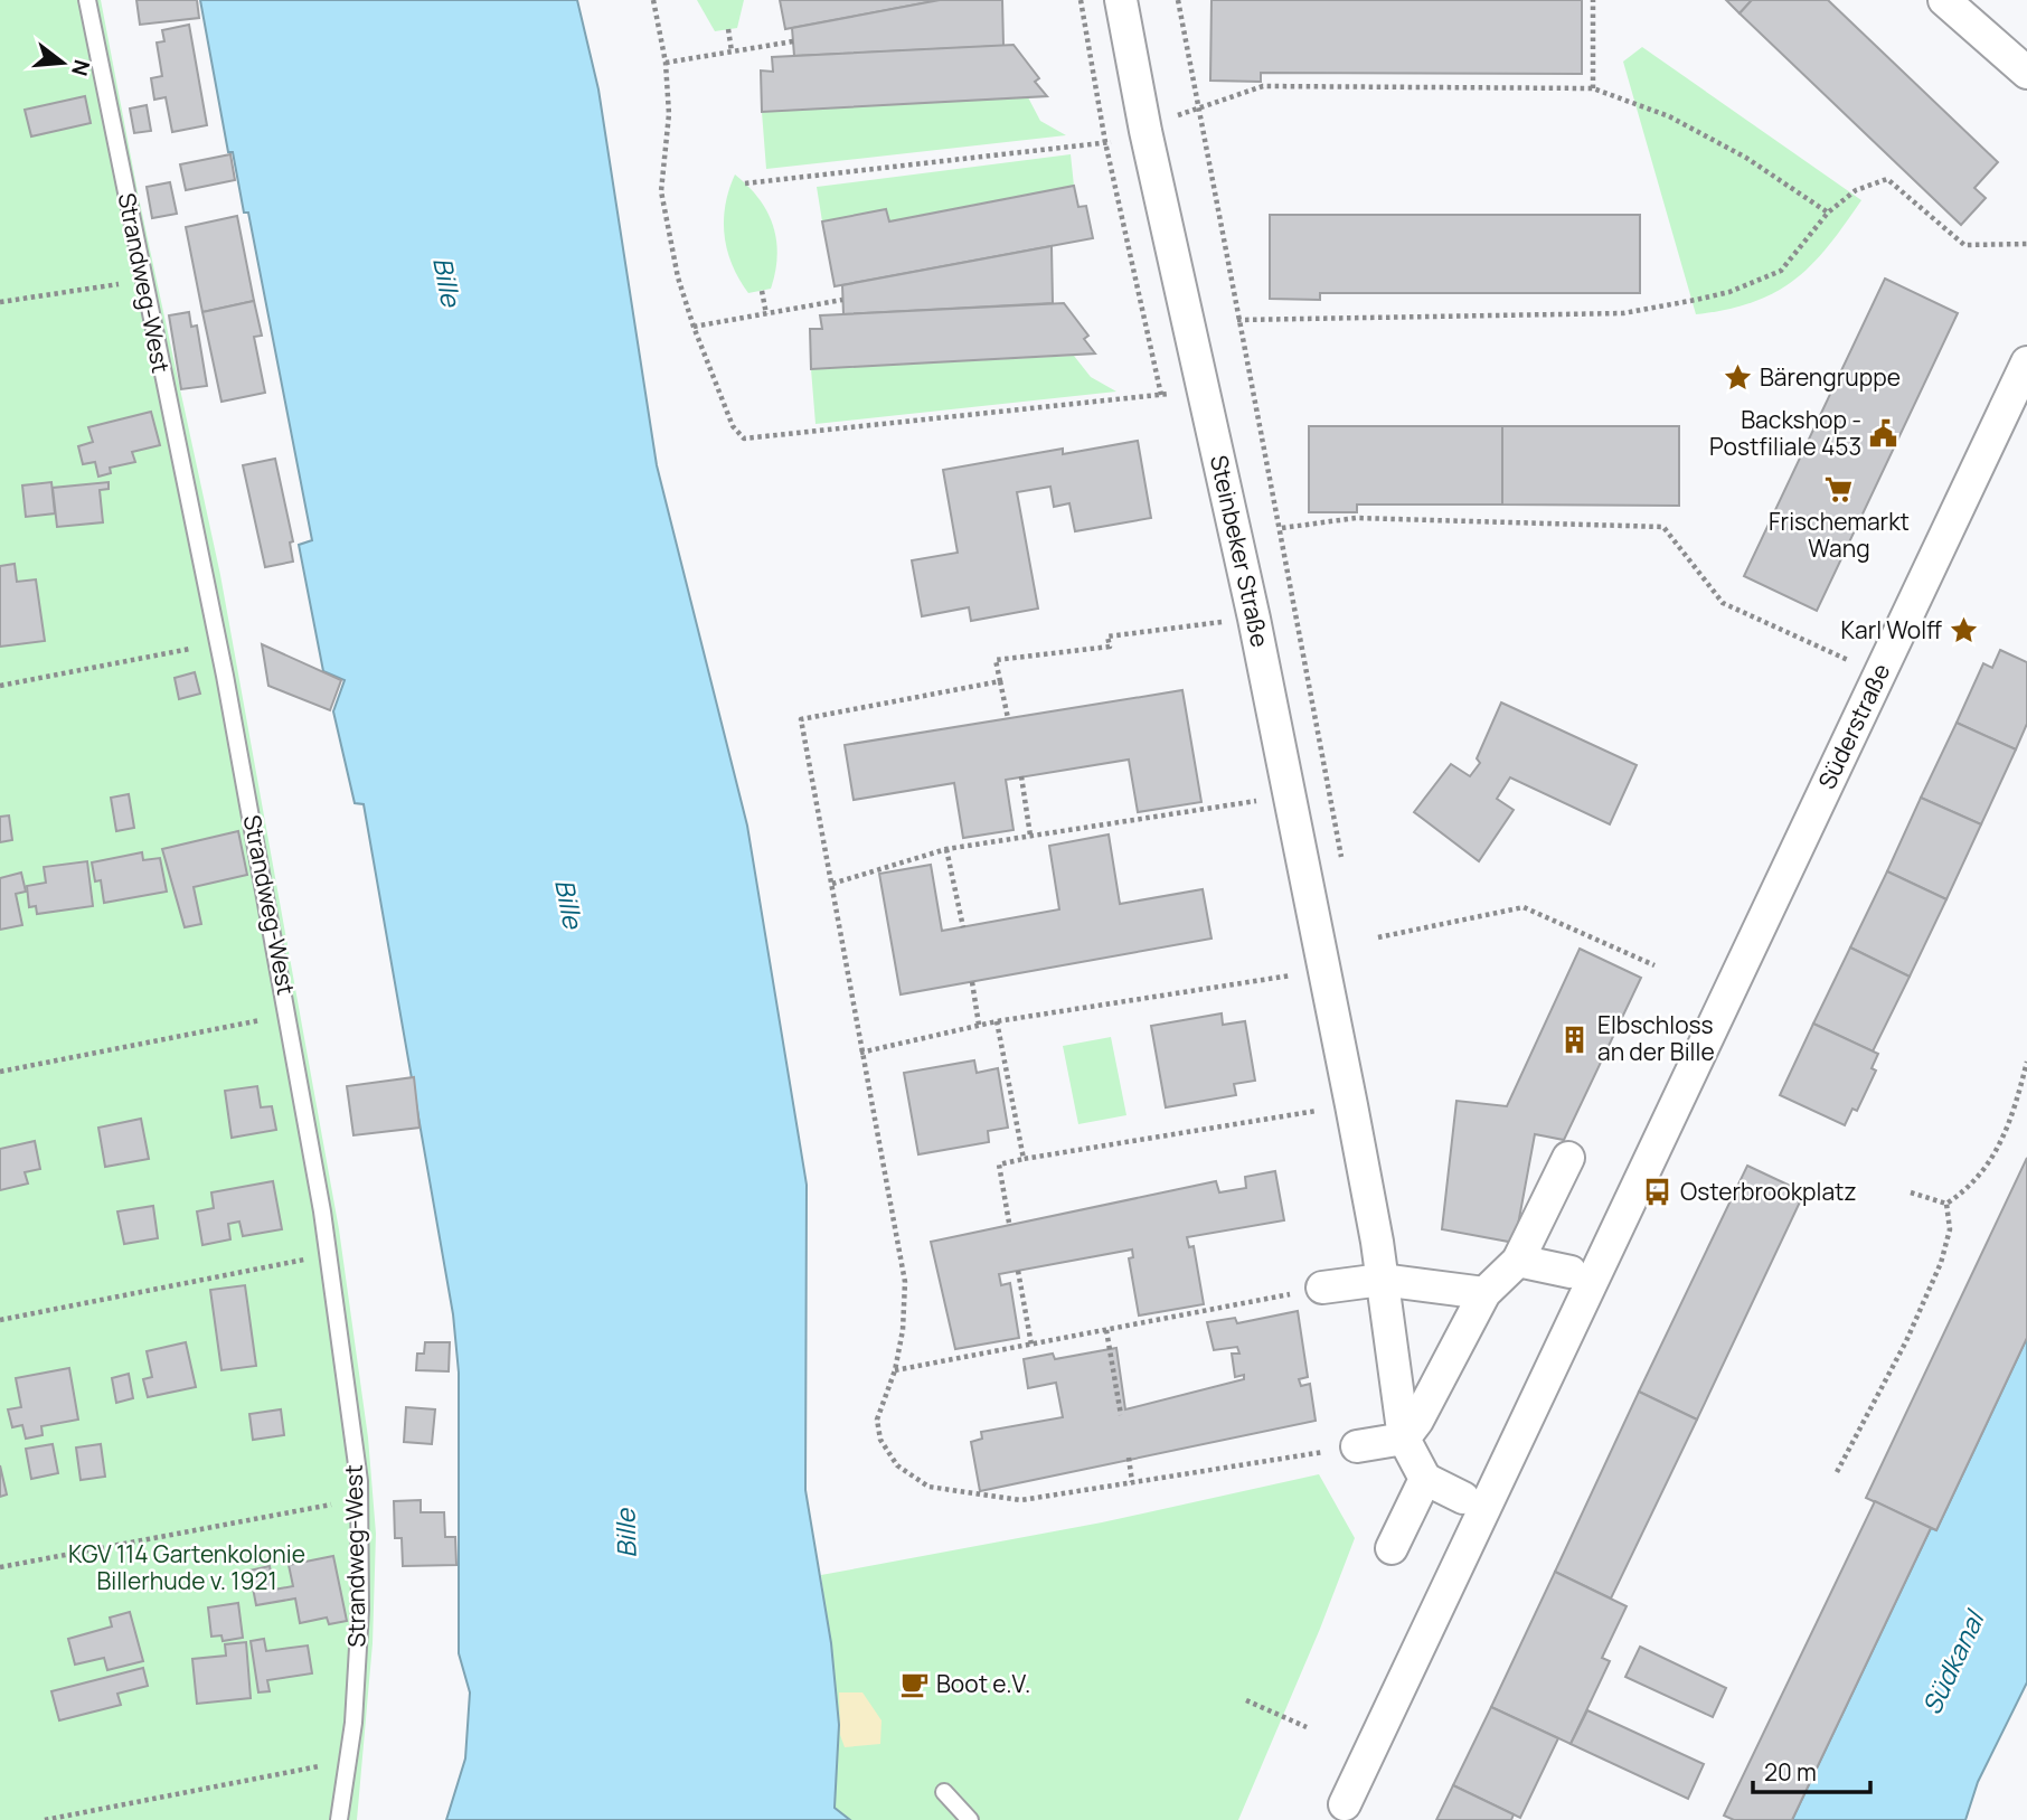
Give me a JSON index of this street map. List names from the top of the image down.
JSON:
{
  "streets": {
    "street": ["Steinbeker Straße", "Süderstraße"],
    "lane": ["Strandweg-West"]
  },
  "water": ["Bille", "Südkanal"],
  "parks": ["KGV 114 Gartenkolonie Billerhude v. 1921"],
  "places": {
    "place": ["Bärengruppe", "Karl Wolff"],
    "public building": ["Backshop - Postfiliale 453"],
    "supermarket": ["Frischemarkt Wang"],
    "building": ["Elbschloss an der Bille"],
    "bus stop": ["Osterbrookplatz"],
    "cafe": ["Boot e.V."]
  },
  "scale_bar": "20 m",
  "north": "right"
}
